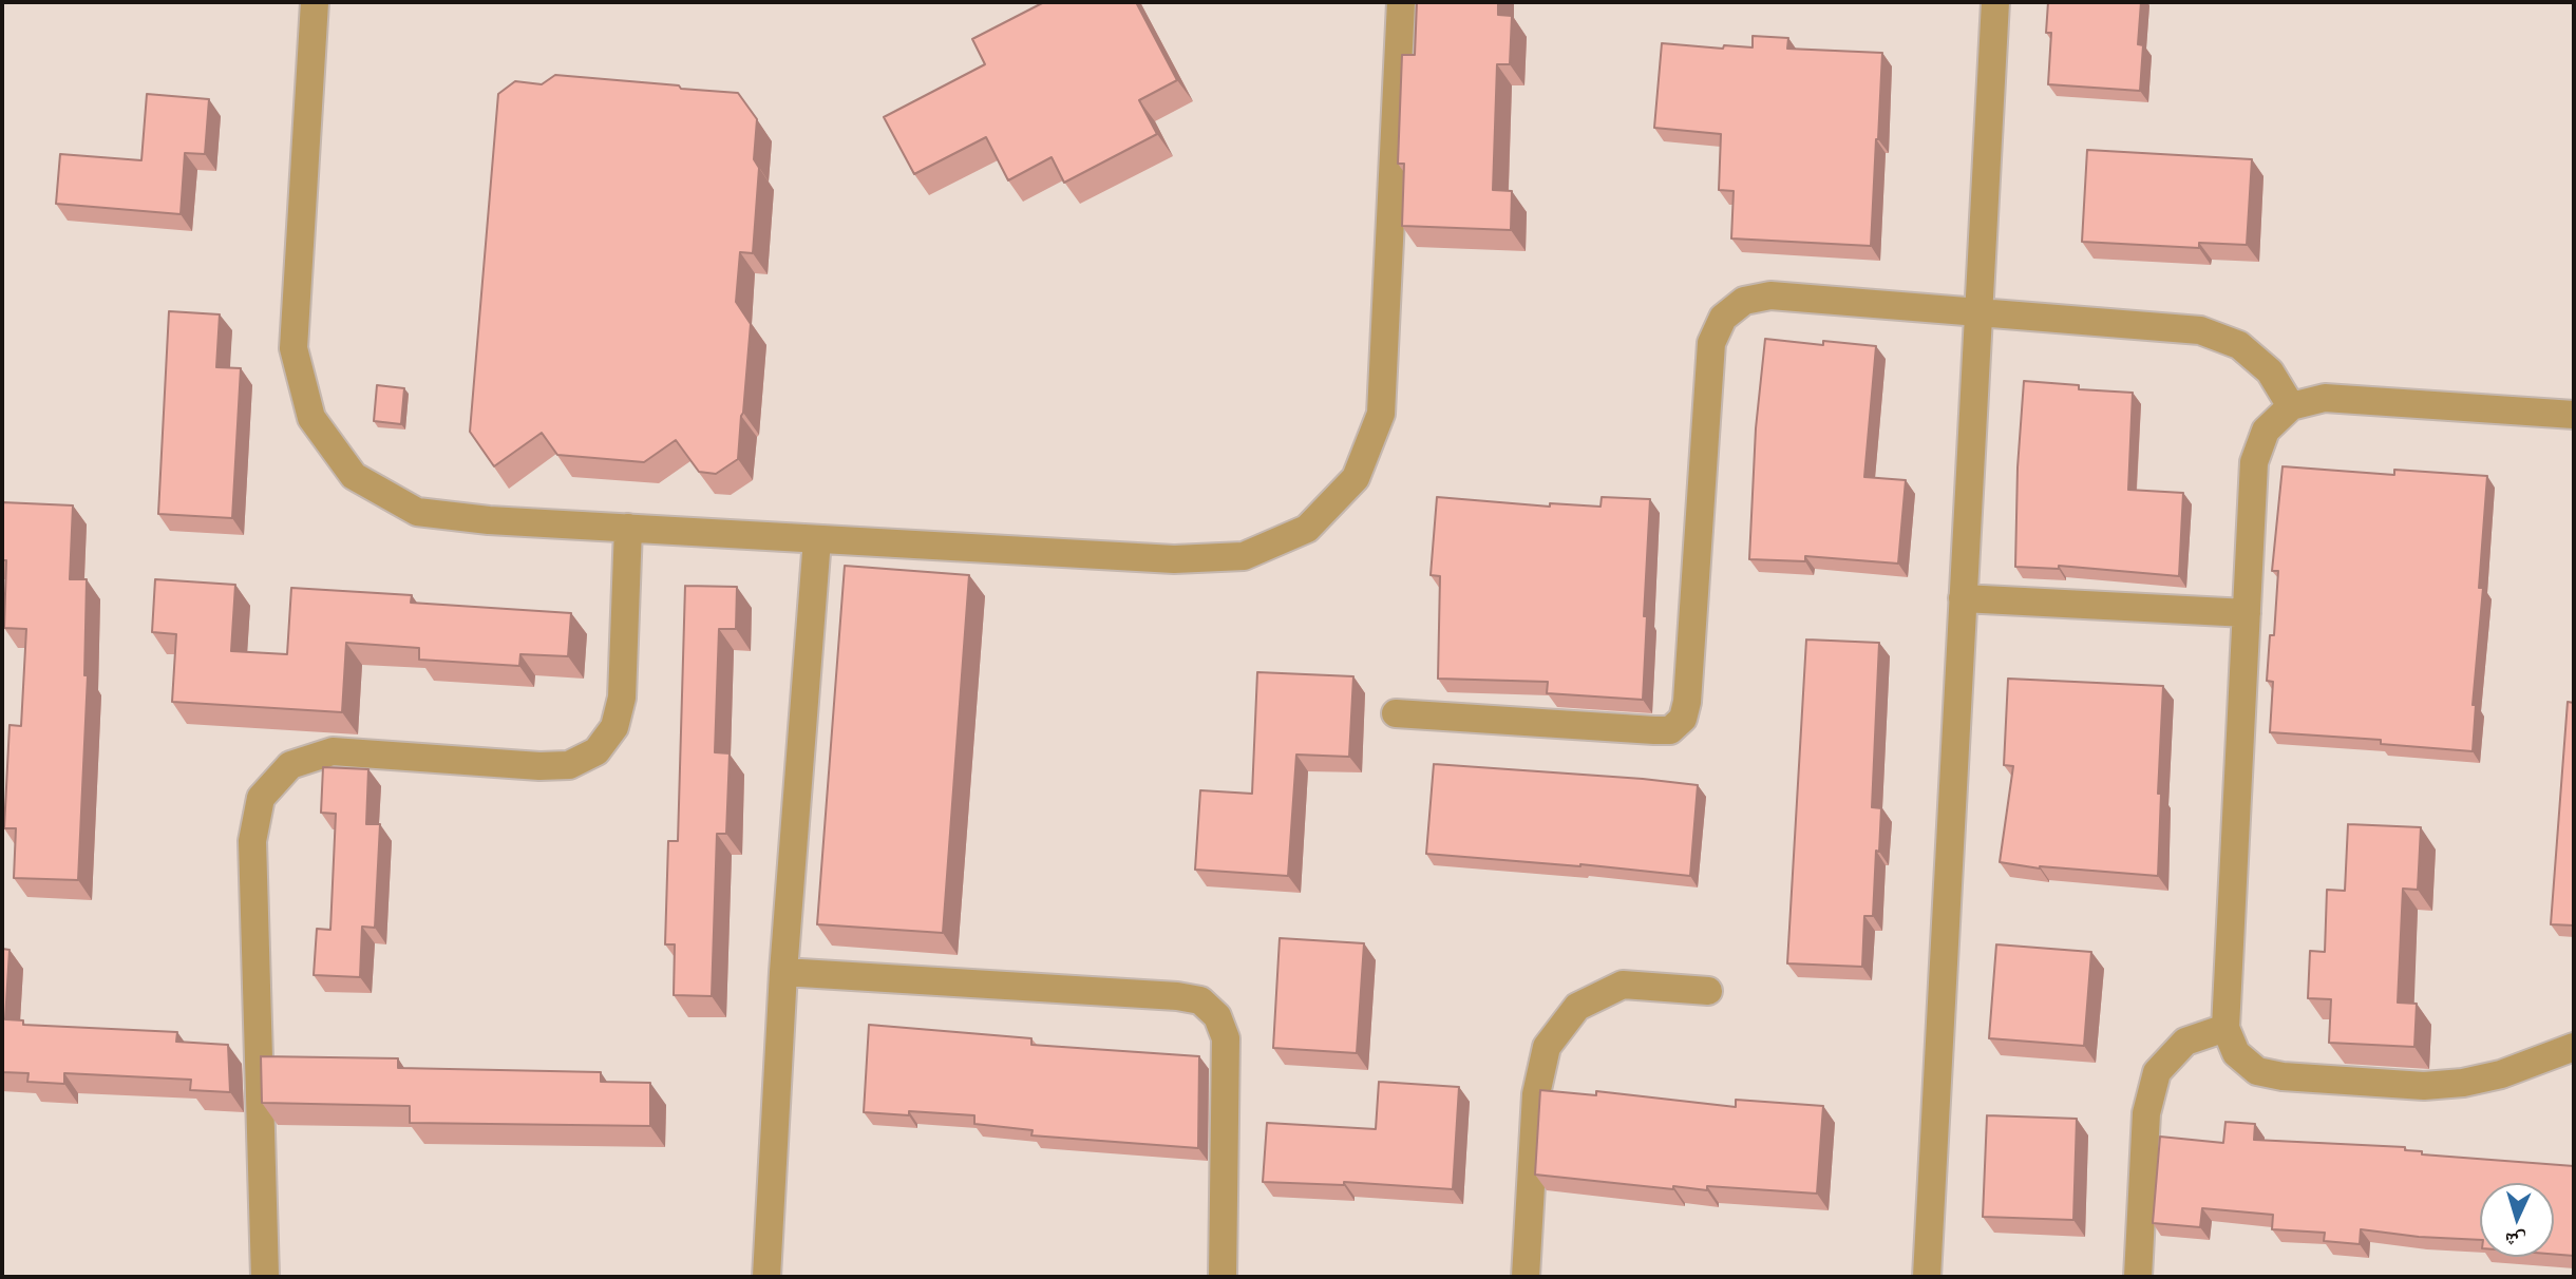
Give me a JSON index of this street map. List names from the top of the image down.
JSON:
{
  "north": "bottom"
}
